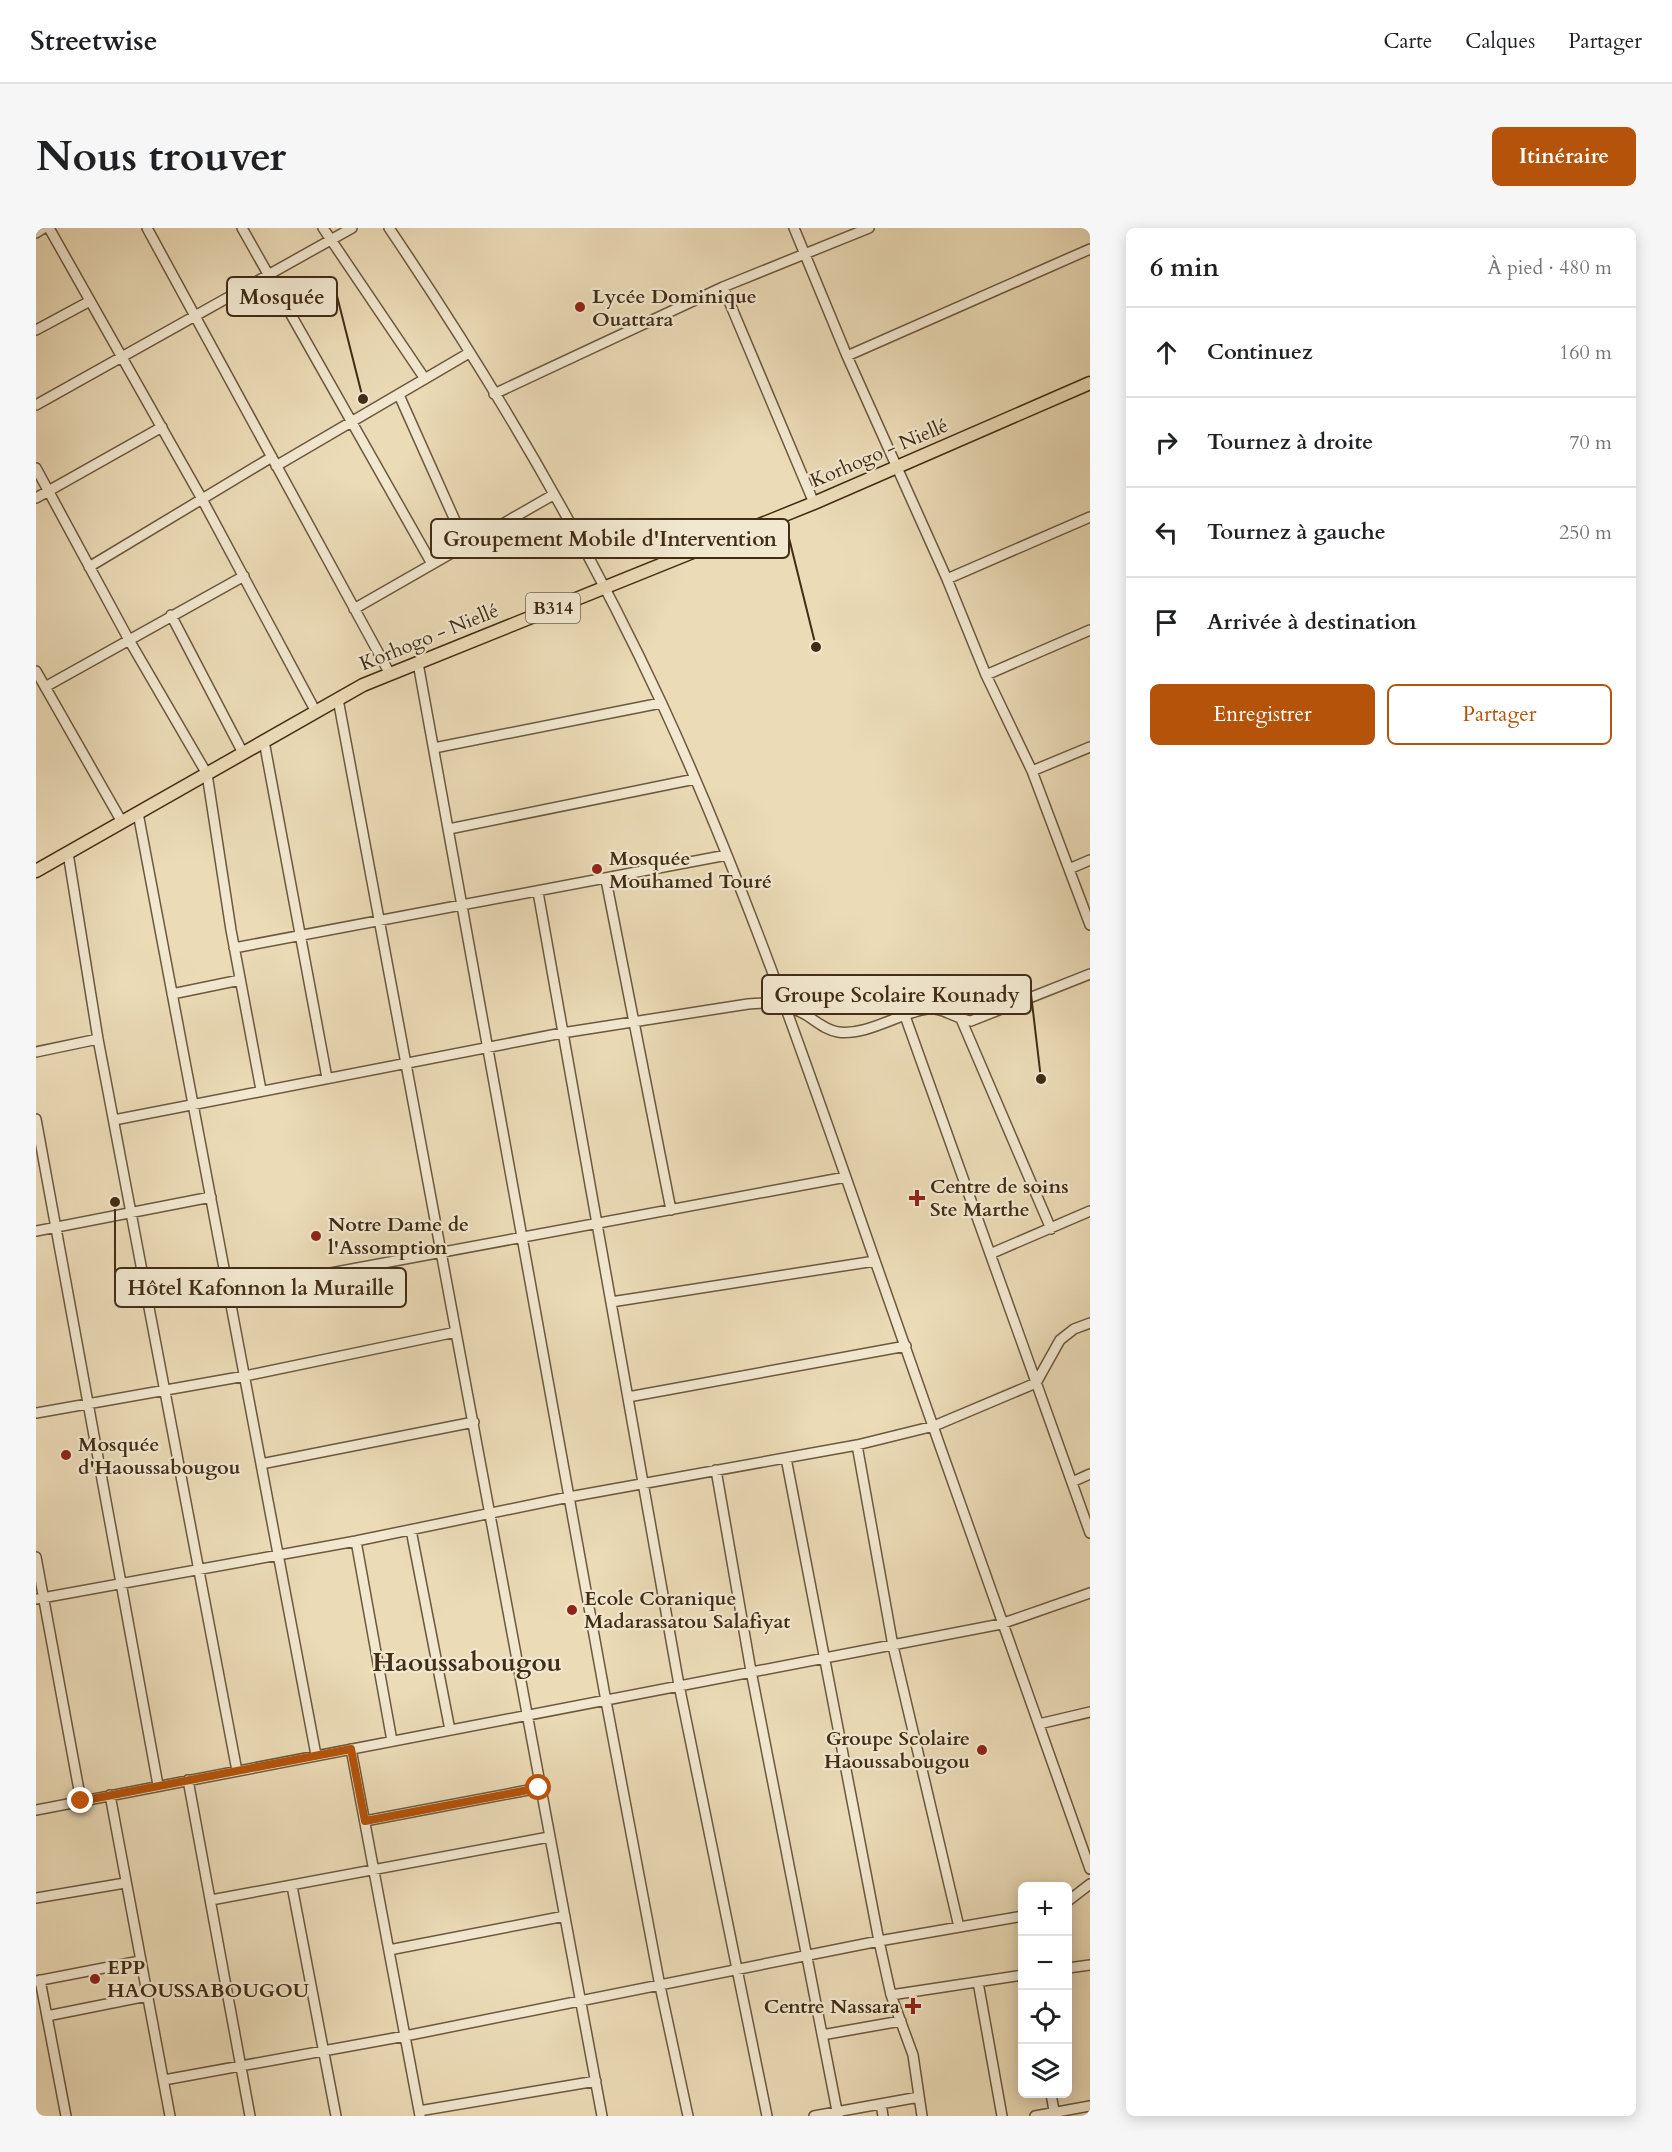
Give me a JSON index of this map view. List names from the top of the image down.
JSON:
{
  "streets": {
    "main road": ["Korhogo - Niellé", "B314"]
  },
  "districts": ["Haoussabougou"],
  "places": {
    "other": [
      "Lycée Dominique Ouattara",
      "Mosquée",
      "Groupement Mobile d'Intervention",
      "Mosquée Mouhamed Touré",
      "Groupe Scolaire Kounady",
      "Hôtel Kafonnon la Muraille",
      "Notre Dame de l'Assomption",
      "Mosquée d'Haoussabougou",
      "Ecole Coranique Madarassatou Salafiyat",
      "Groupe Scolaire Haoussabougou",
      "EPP HAOUSSABOUGOU"
    ],
    "health": ["Centre de soins Ste Marthe", "Centre Nassara"]
  },
  "page": {
    "header": "Streetwise",
    "nav": ["Carte", "Calques", "Partager"],
    "buttons": [
      "Itinéraire",
      ["Enregistrer", "Partager"]
    ],
    "title": "Nous trouver",
    "heading": ["6 min", "À pied · 480 m"],
    "list": [
      ["Continuez", "160 m"],
      ["Tournez à droite", "70 m"],
      ["Tournez à gauche", "250 m"],
      "Arrivée à destination"
    ],
    "map_buttons": ["+", "−"]
  }
}
